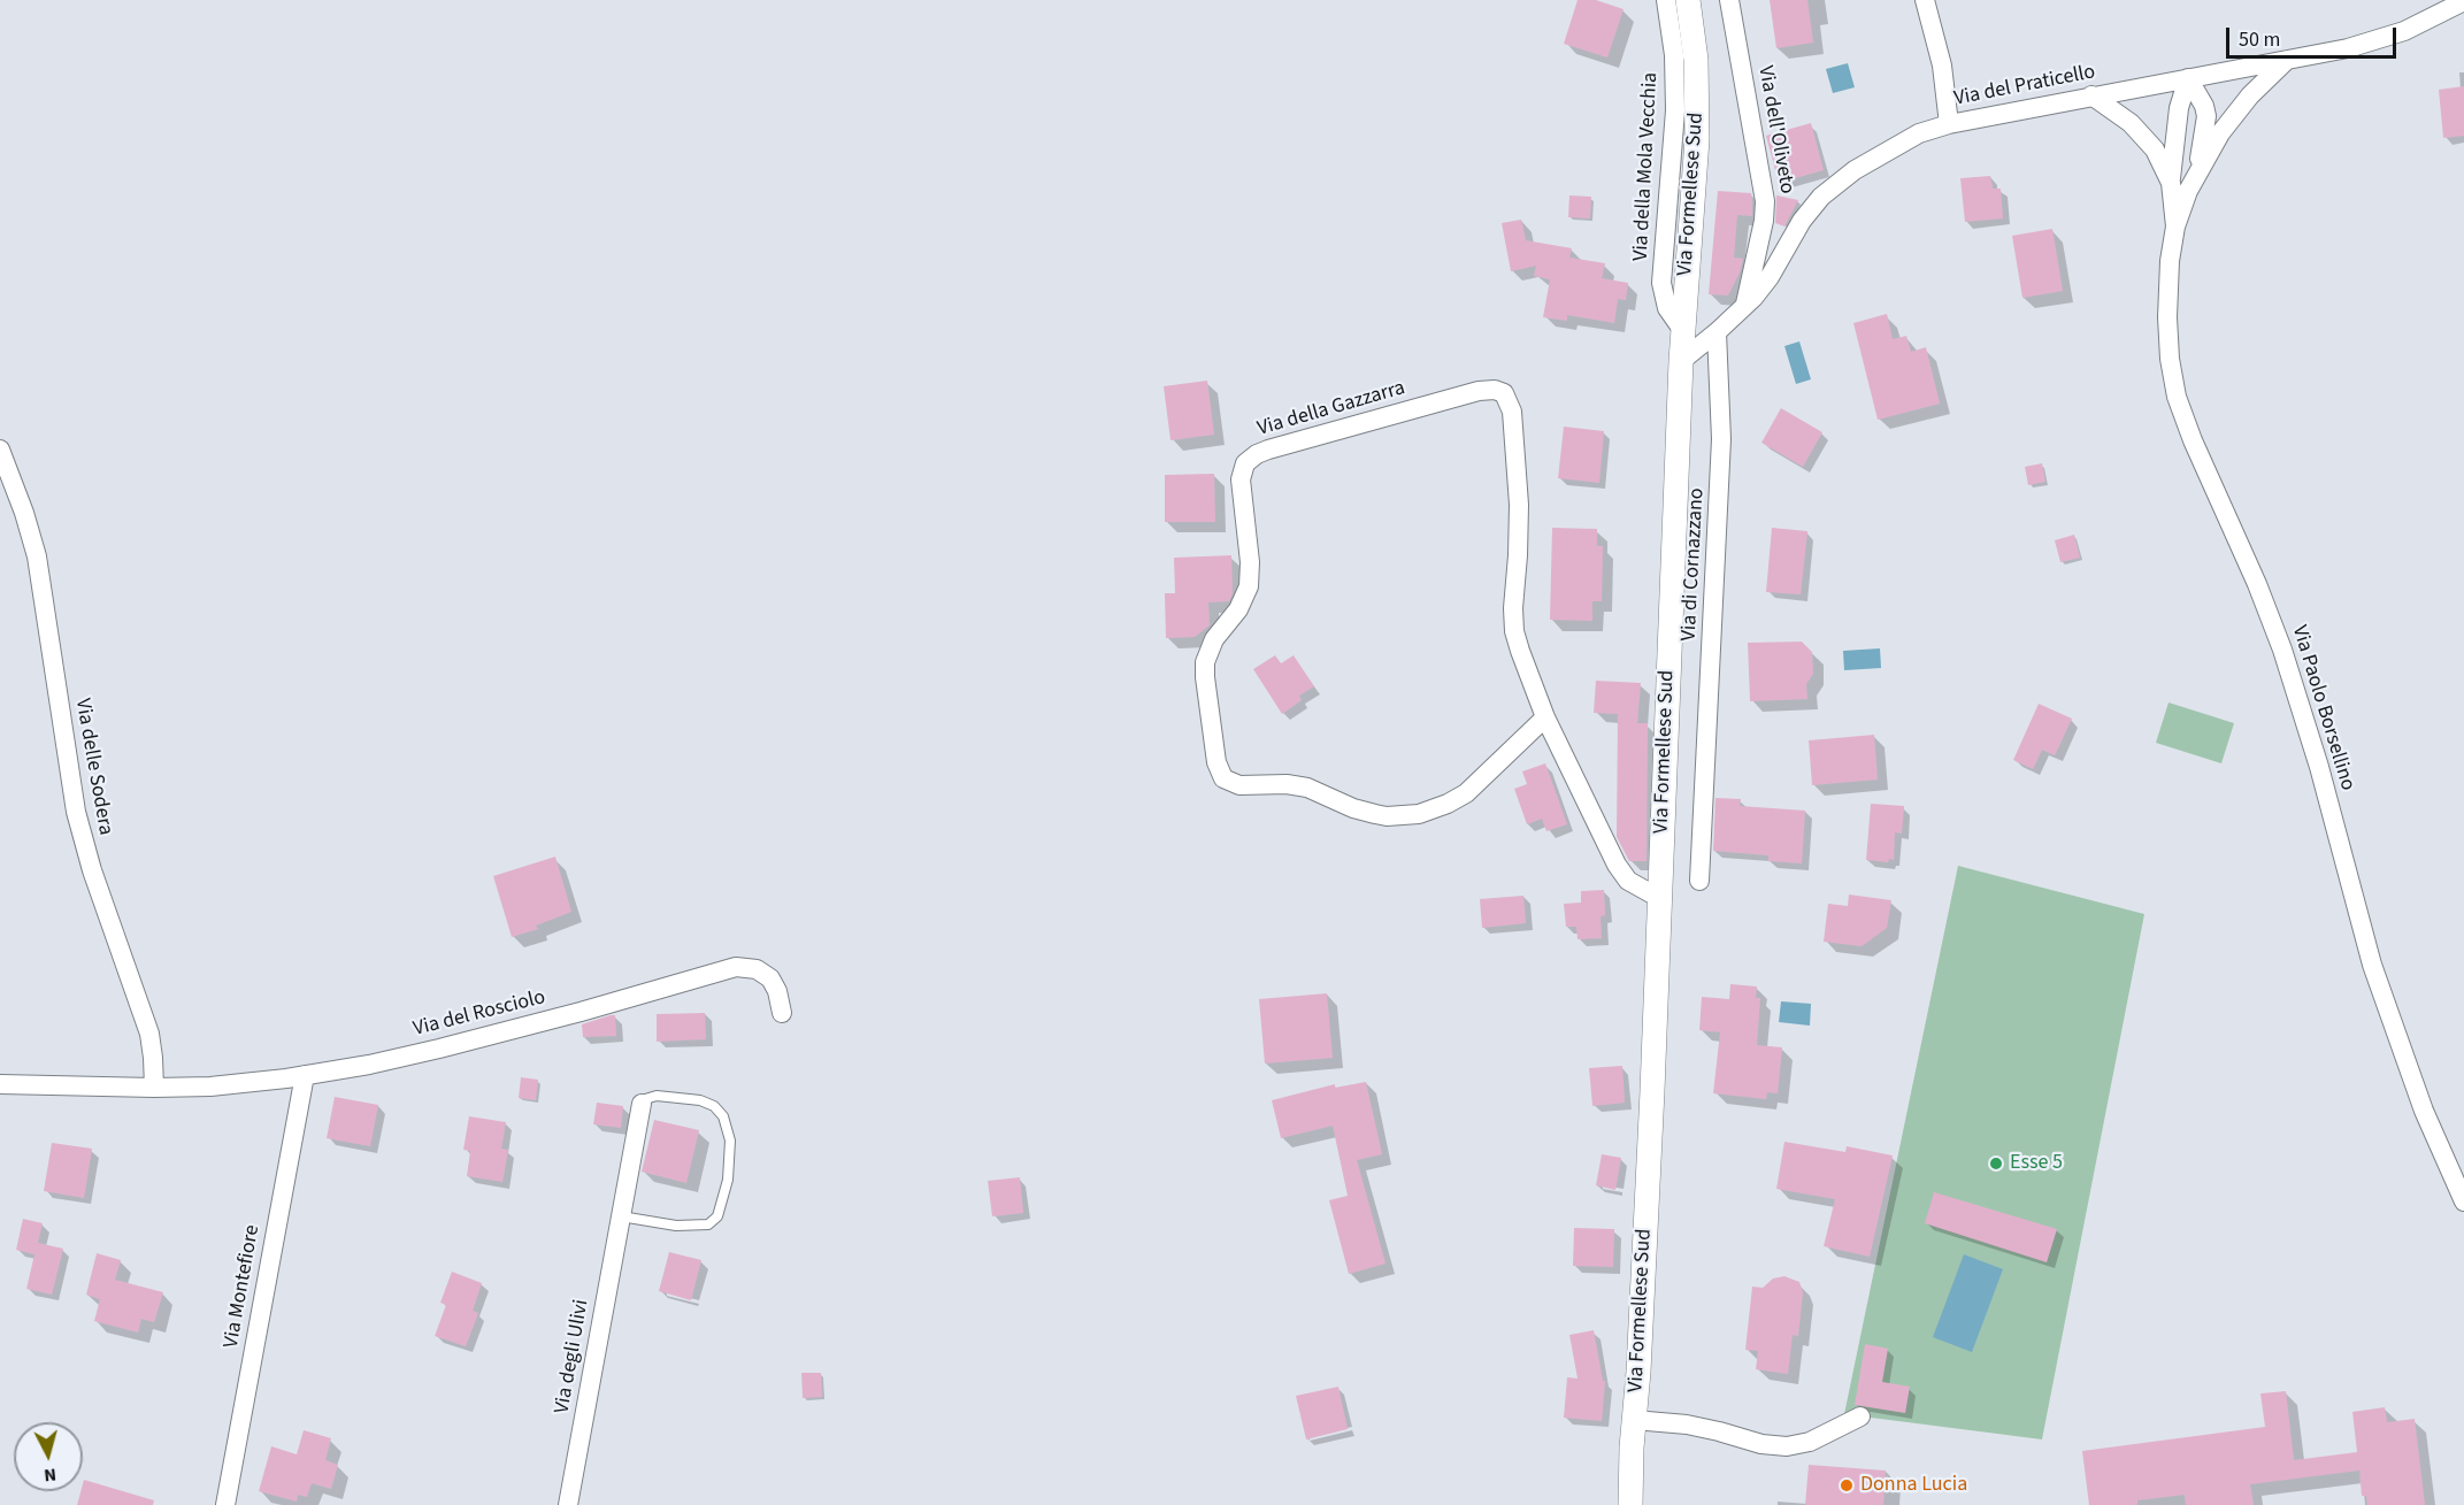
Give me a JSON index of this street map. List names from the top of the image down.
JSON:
{
  "streets": {
    "street": [
      "Via del Praticello",
      "Via dell'Oliveto",
      "Via della Mola Vecchia",
      "Via Formellese Sud",
      "Via della Gazzarra",
      "Via di Cornazzano",
      "Via Paolo Borsellino",
      "Via delle Sodera",
      "Via del Rosciolo",
      "Via Montefiore",
      "Via degli Ulivi"
    ]
  },
  "crossings": [
    ["Via del Praticello", "Via dell'Oliveto"],
    ["Via del Praticello", "Via Formellese Sud"],
    ["Via del Praticello", "Via di Cornazzano"],
    ["Via della Mola Vecchia", "Via Formellese Sud"],
    ["Via Formellese Sud", "Via della Gazzarra"],
    ["Via delle Sodera", "Via del Rosciolo"],
    ["Via del Rosciolo", "Via Montefiore"]
  ],
  "places": ["Esse 5", "Donna Lucia"],
  "scale_bar": "50 m",
  "north": "bottom"
}
